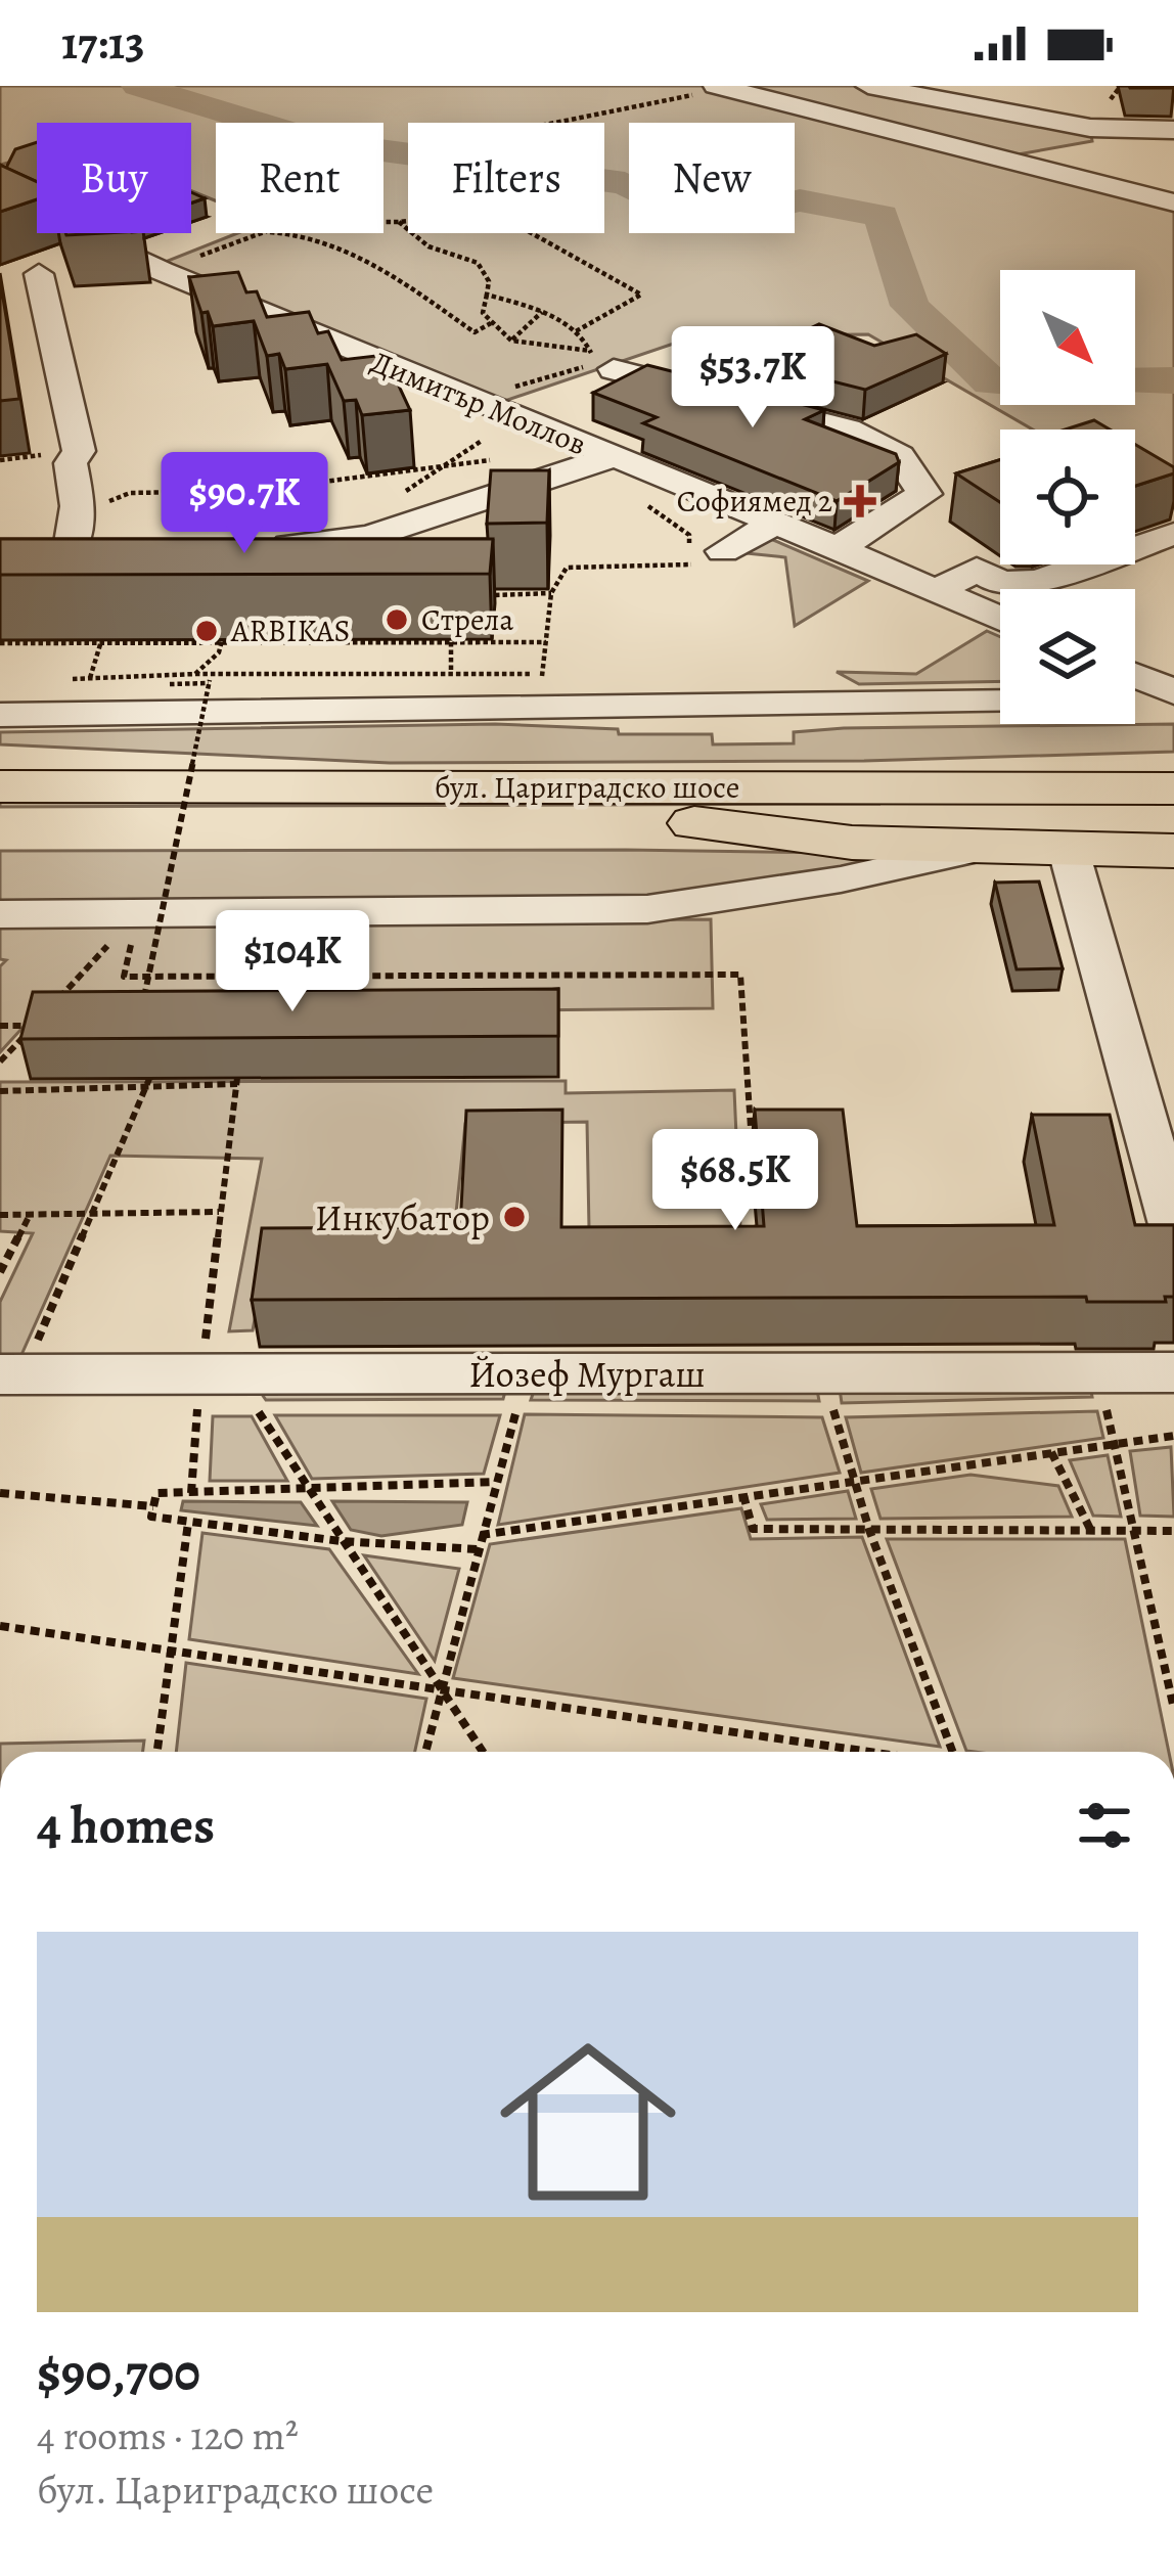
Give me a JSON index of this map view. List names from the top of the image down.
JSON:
{
  "streets": {
    "highway": ["бул. Цариградско шосе"],
    "street": ["Димитър Моллов", "Йозеф Мургаш"]
  },
  "places": {
    "health": ["Софиямед 2"],
    "other": ["Стрела", "ARBIKAS", "Инкубатор"]
  },
  "north": "bottom right",
  "page": {
    "status": "17:13",
    "chip": [
      "Buy",
      "Rent",
      "Filters",
      "New"
    ],
    "price": [
      "$53.7K",
      "$90.7K",
      "$104K",
      "$68.5K"
    ],
    "heading": "4 homes",
    "list": [
      {
        "name": "$90,700",
        "note": "4 rooms · 120 m² · бул. Цариградско шосе"
      }
    ]
  }
}
